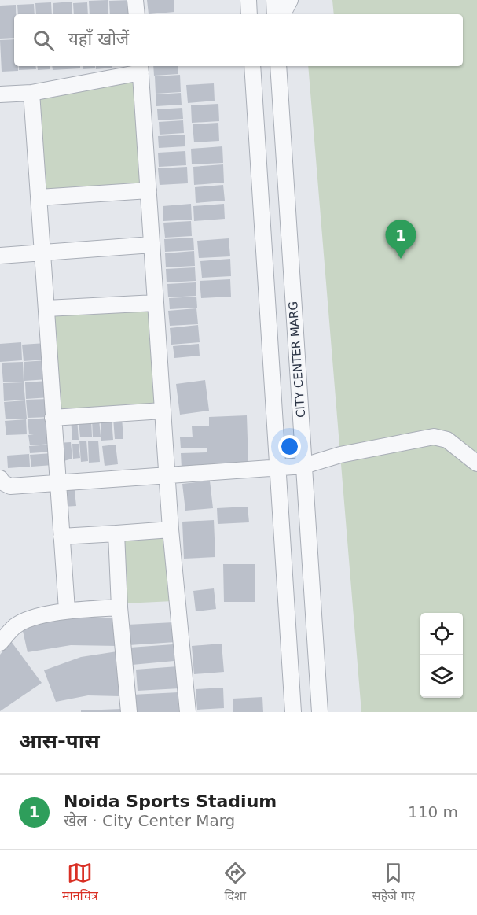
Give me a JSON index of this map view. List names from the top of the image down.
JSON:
{
  "streets": {
    "street": ["CITY CENTER MARG"]
  },
  "page": {
    "search": "यहाँ खोजें",
    "pins": "1",
    "heading": "आस-पास",
    "list": [
      {
        "mark": "1",
        "name": "Noida Sports Stadium",
        "note": "खेल · City Center Marg",
        "value": "110 m"
      }
    ],
    "nav": ["मानचित्र", "दिशा", "सहेजे गए"]
  }
}
